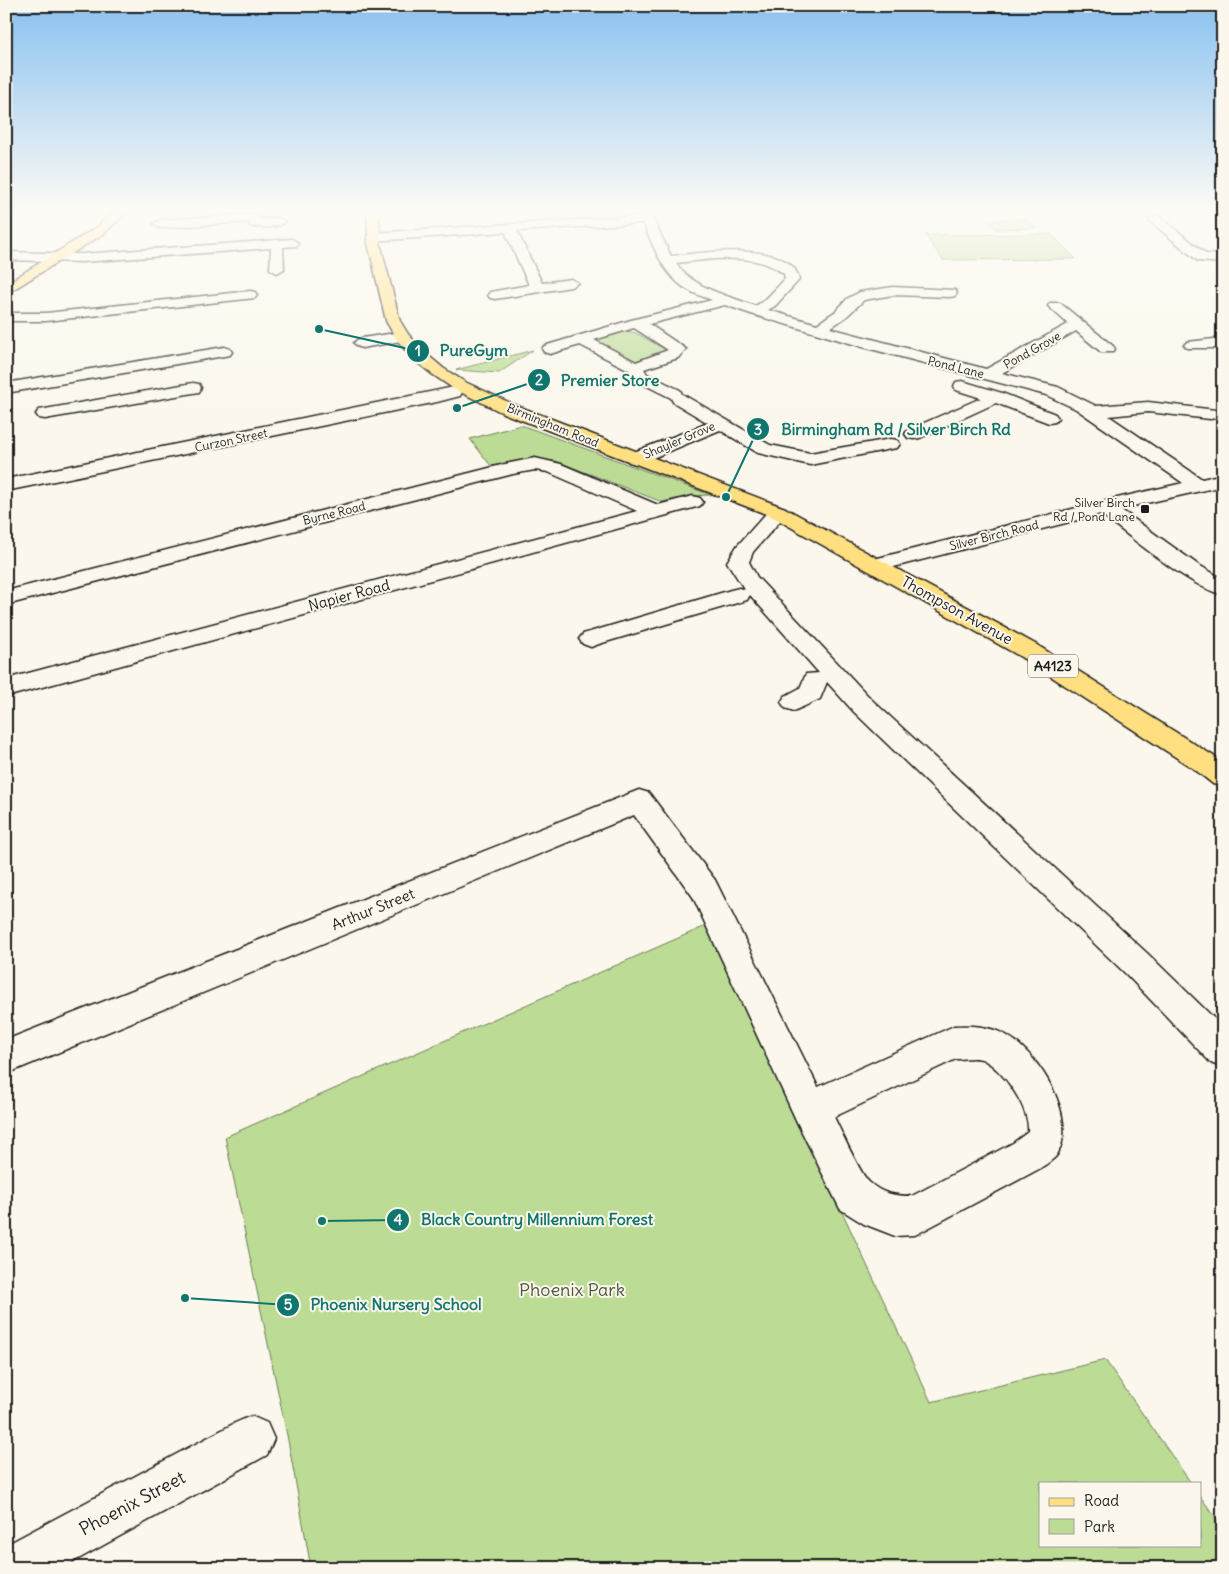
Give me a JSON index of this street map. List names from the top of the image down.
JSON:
{
  "streets": {
    "main road": ["Birmingham Road", "Thompson Avenue", "A4123"],
    "street": [
      "Pond Grove",
      "Pond Lane",
      "Curzon Street",
      "Shayler Grove",
      "Byrne Road",
      "Silver Birch Road",
      "Napier Road",
      "Arthur Street",
      "Phoenix Street"
    ]
  },
  "crossings": [
    ["Pond Grove", "Pond Lane"],
    ["Pond Lane", "Silver Birch Road"],
    ["Birmingham Road", "Shayler Grove"],
    ["Birmingham Road", "Thompson Avenue"],
    ["Byrne Road", "Napier Road"],
    ["Silver Birch Road", "Thompson Avenue"]
  ],
  "parks": ["Phoenix Park"],
  "places": {
    "other": [
      "PureGym",
      "Premier Store",
      "Birmingham Rd / Silver Birch Rd",
      "Black Country Millennium Forest",
      "Phoenix Nursery School"
    ],
    "transit": ["Silver Birch Rd / Pond Lane"]
  },
  "legend": ["Road", "Park"]
}
